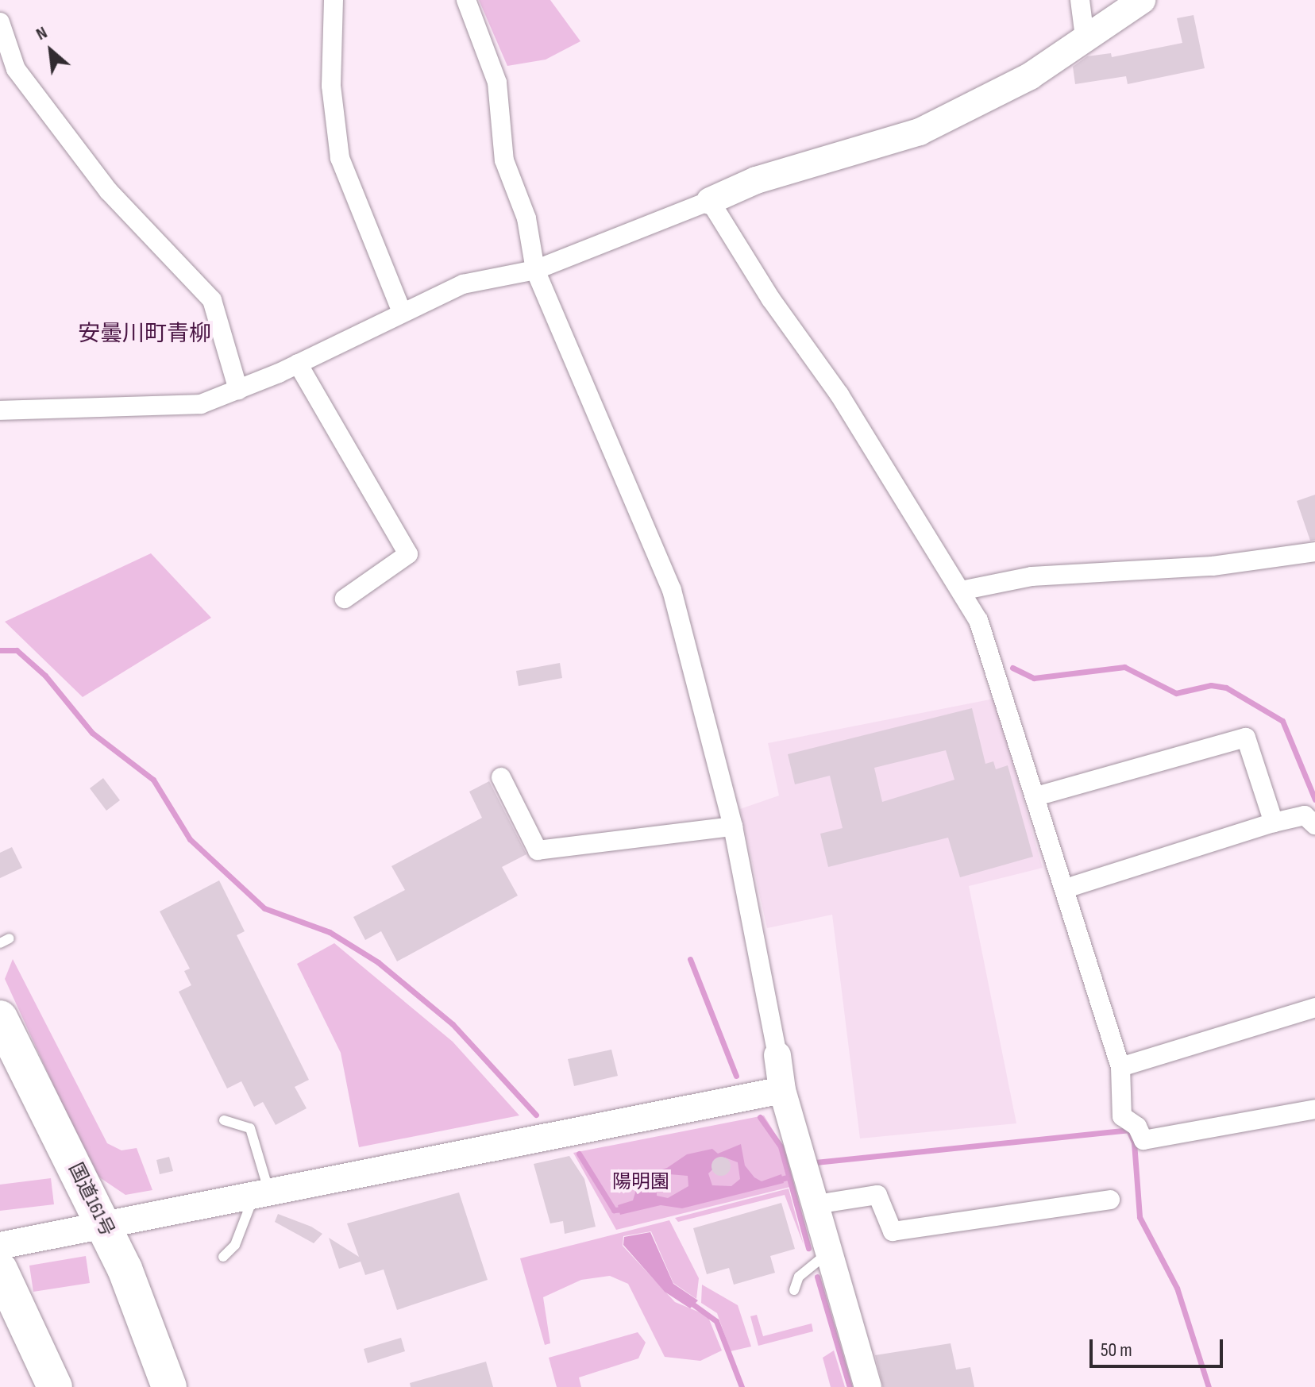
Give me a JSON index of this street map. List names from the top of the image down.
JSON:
{
  "streets": {
    "highway": ["国道161号"]
  },
  "districts": ["安曇川町青柳"],
  "parks": ["陽明園"],
  "scale_bar": "50 m",
  "north": "top left"
}
